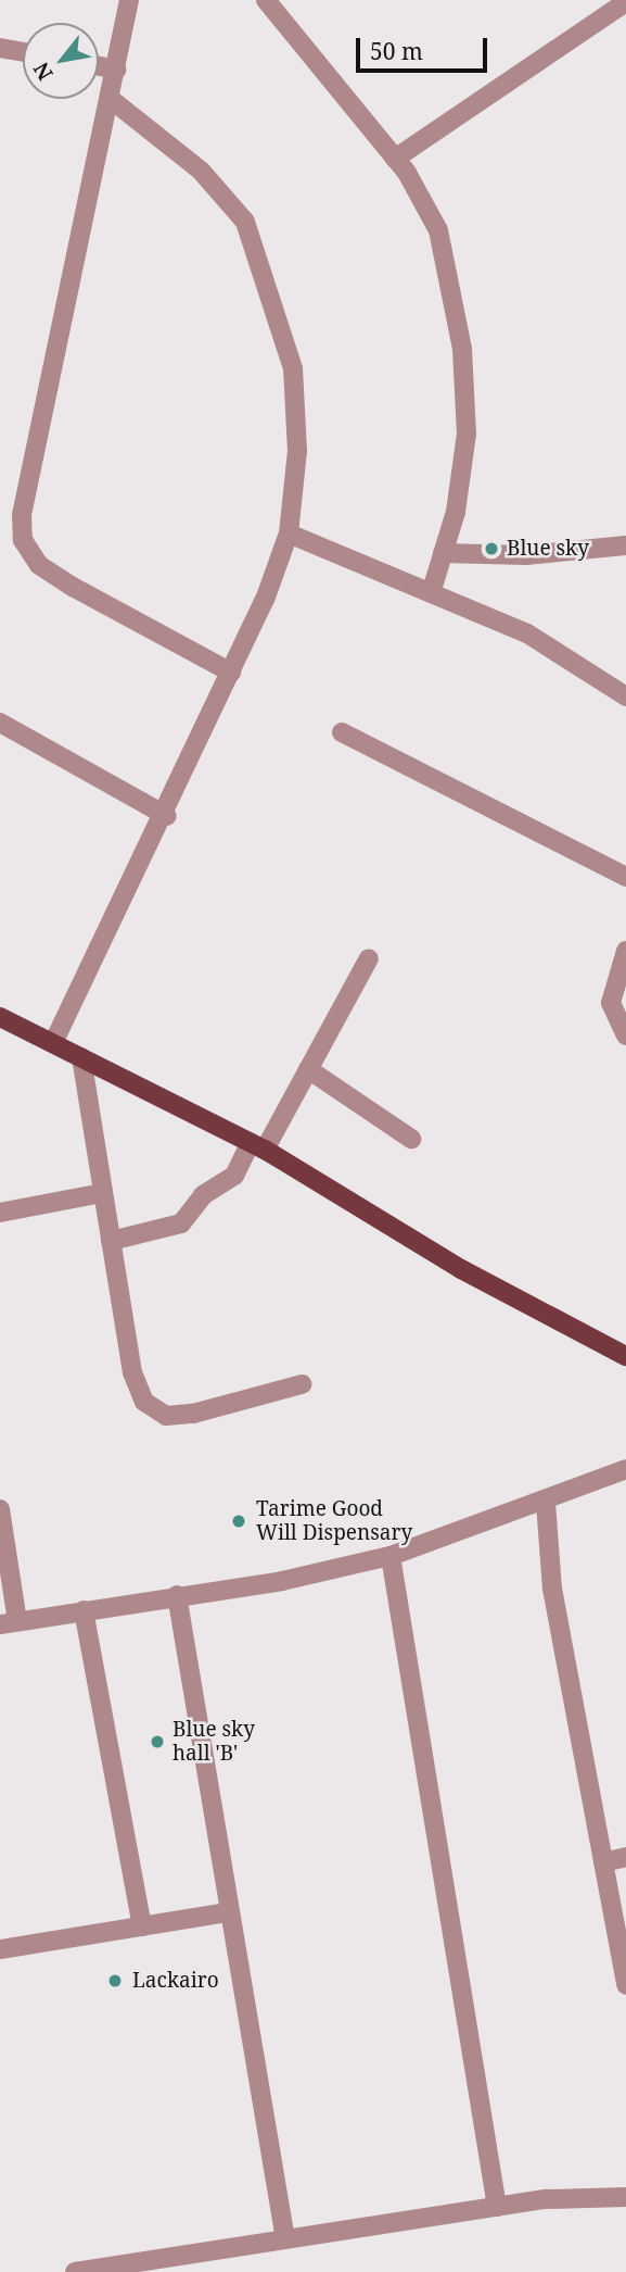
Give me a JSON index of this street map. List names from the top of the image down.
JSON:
{
  "places": [
    "Blue sky",
    "Tarime Good Will Dispensary",
    "Blue sky hall 'B'",
    "Lackairo"
  ],
  "scale_bar": "50 m",
  "north": "bottom left"
}
